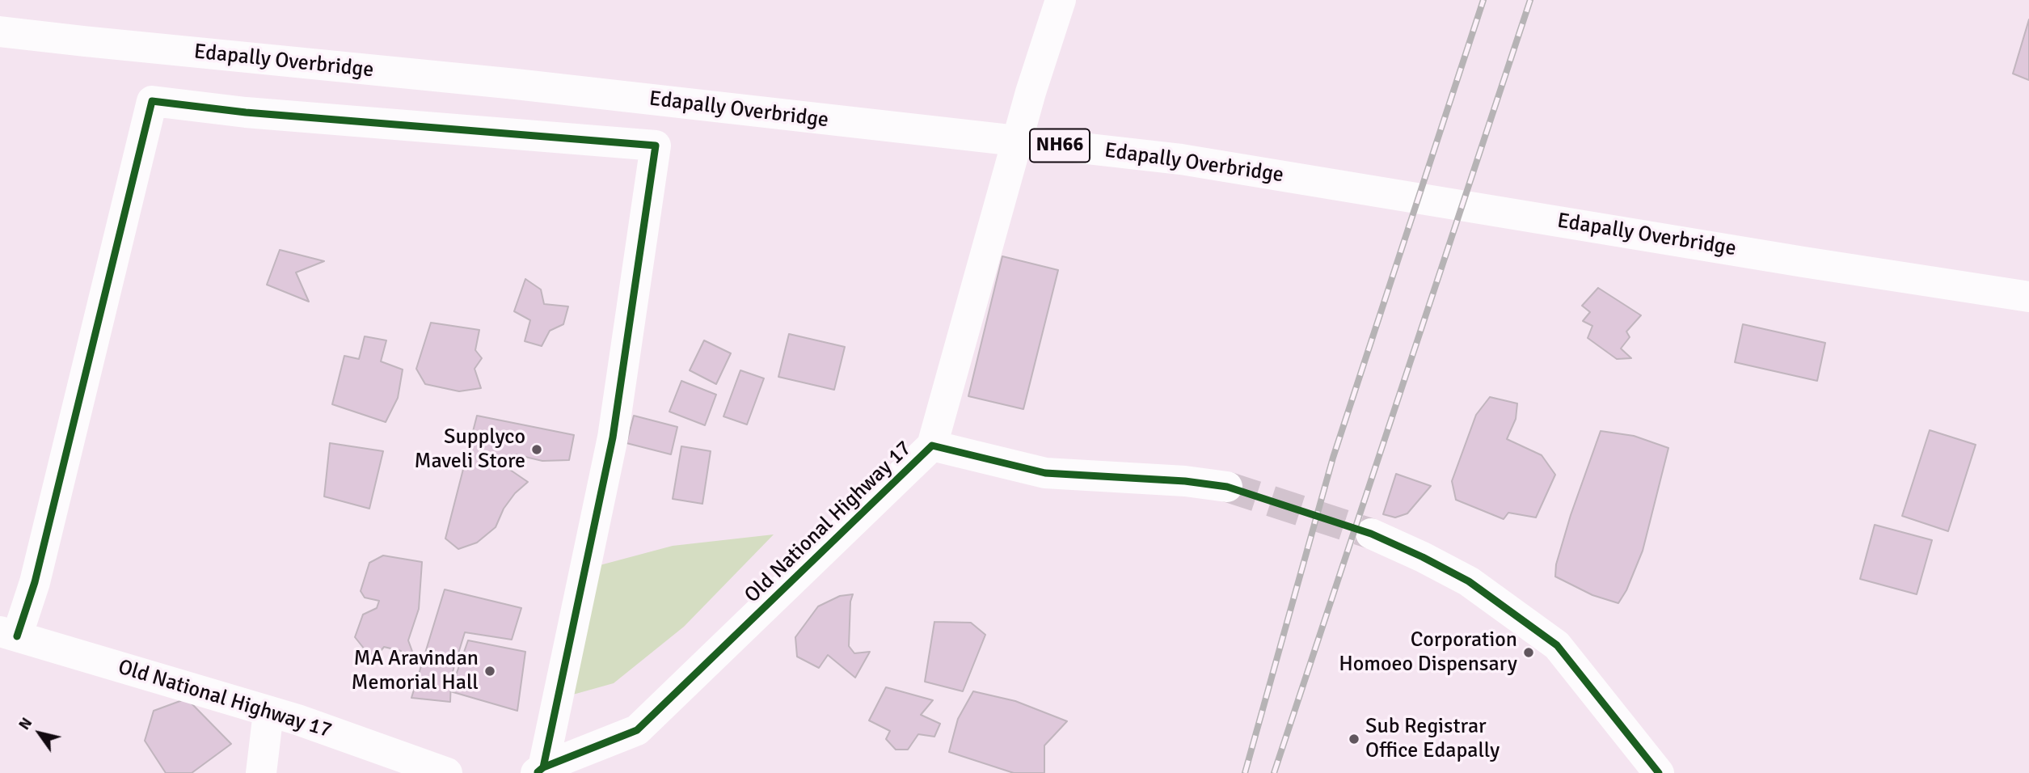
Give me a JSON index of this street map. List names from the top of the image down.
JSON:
{
  "streets": {
    "main road": ["Edapally Overbridge", "NH66", "Old National Highway 17"]
  },
  "places": [
    "Supplyco Maveli Store",
    "Corporation Homoeo Dispensary",
    "MA Aravindan Memorial Hall",
    "Sub Registrar Office Edapally"
  ],
  "north": "top left"
}
